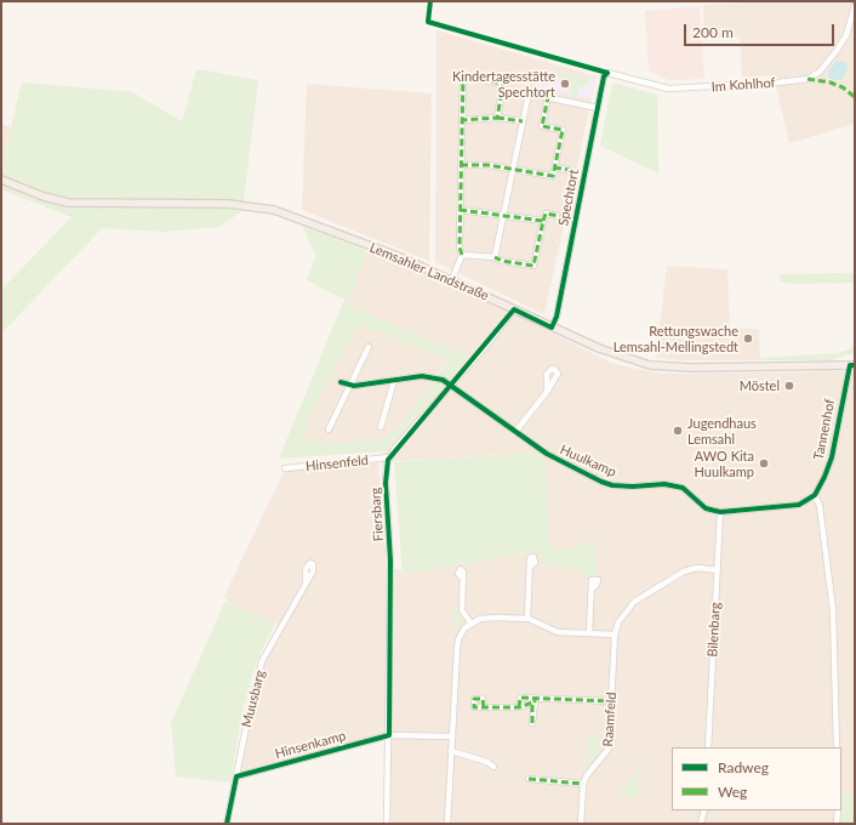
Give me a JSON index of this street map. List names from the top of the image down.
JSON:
{
  "streets": {
    "main road": ["Lemsahler Landstraße"],
    "street": [
      "Im Kohlhof",
      "Spechtort",
      "Tannenhof",
      "Huulkamp",
      "Hinsenfeld",
      "Fiersbarg",
      "Bilenbarg",
      "Muusbarg",
      "Raamfeld",
      "Hinsenkamp"
    ]
  },
  "crossings": [
    ["Im Kohlhof", "Spechtort"],
    ["Spechtort", "Lemsahler Landstraße"],
    ["Lemsahler Landstraße", "Tannenhof"],
    ["Tannenhof", "Huulkamp"],
    ["Huulkamp", "Bilenbarg"],
    ["Hinsenfeld", "Fiersbarg"],
    ["Fiersbarg", "Hinsenkamp"],
    ["Bilenbarg", "Raamfeld"],
    ["Muusbarg", "Hinsenkamp"]
  ],
  "places": [
    "Kindertagesstätte Spechtort",
    "Rettungswache Lemsahl-Mellingstedt",
    "Möstel",
    "Jugendhaus Lemsahl",
    "AWO Kita Huulkamp"
  ],
  "legend": ["Radweg", "Weg"],
  "scale_bar": "200 m"
}
